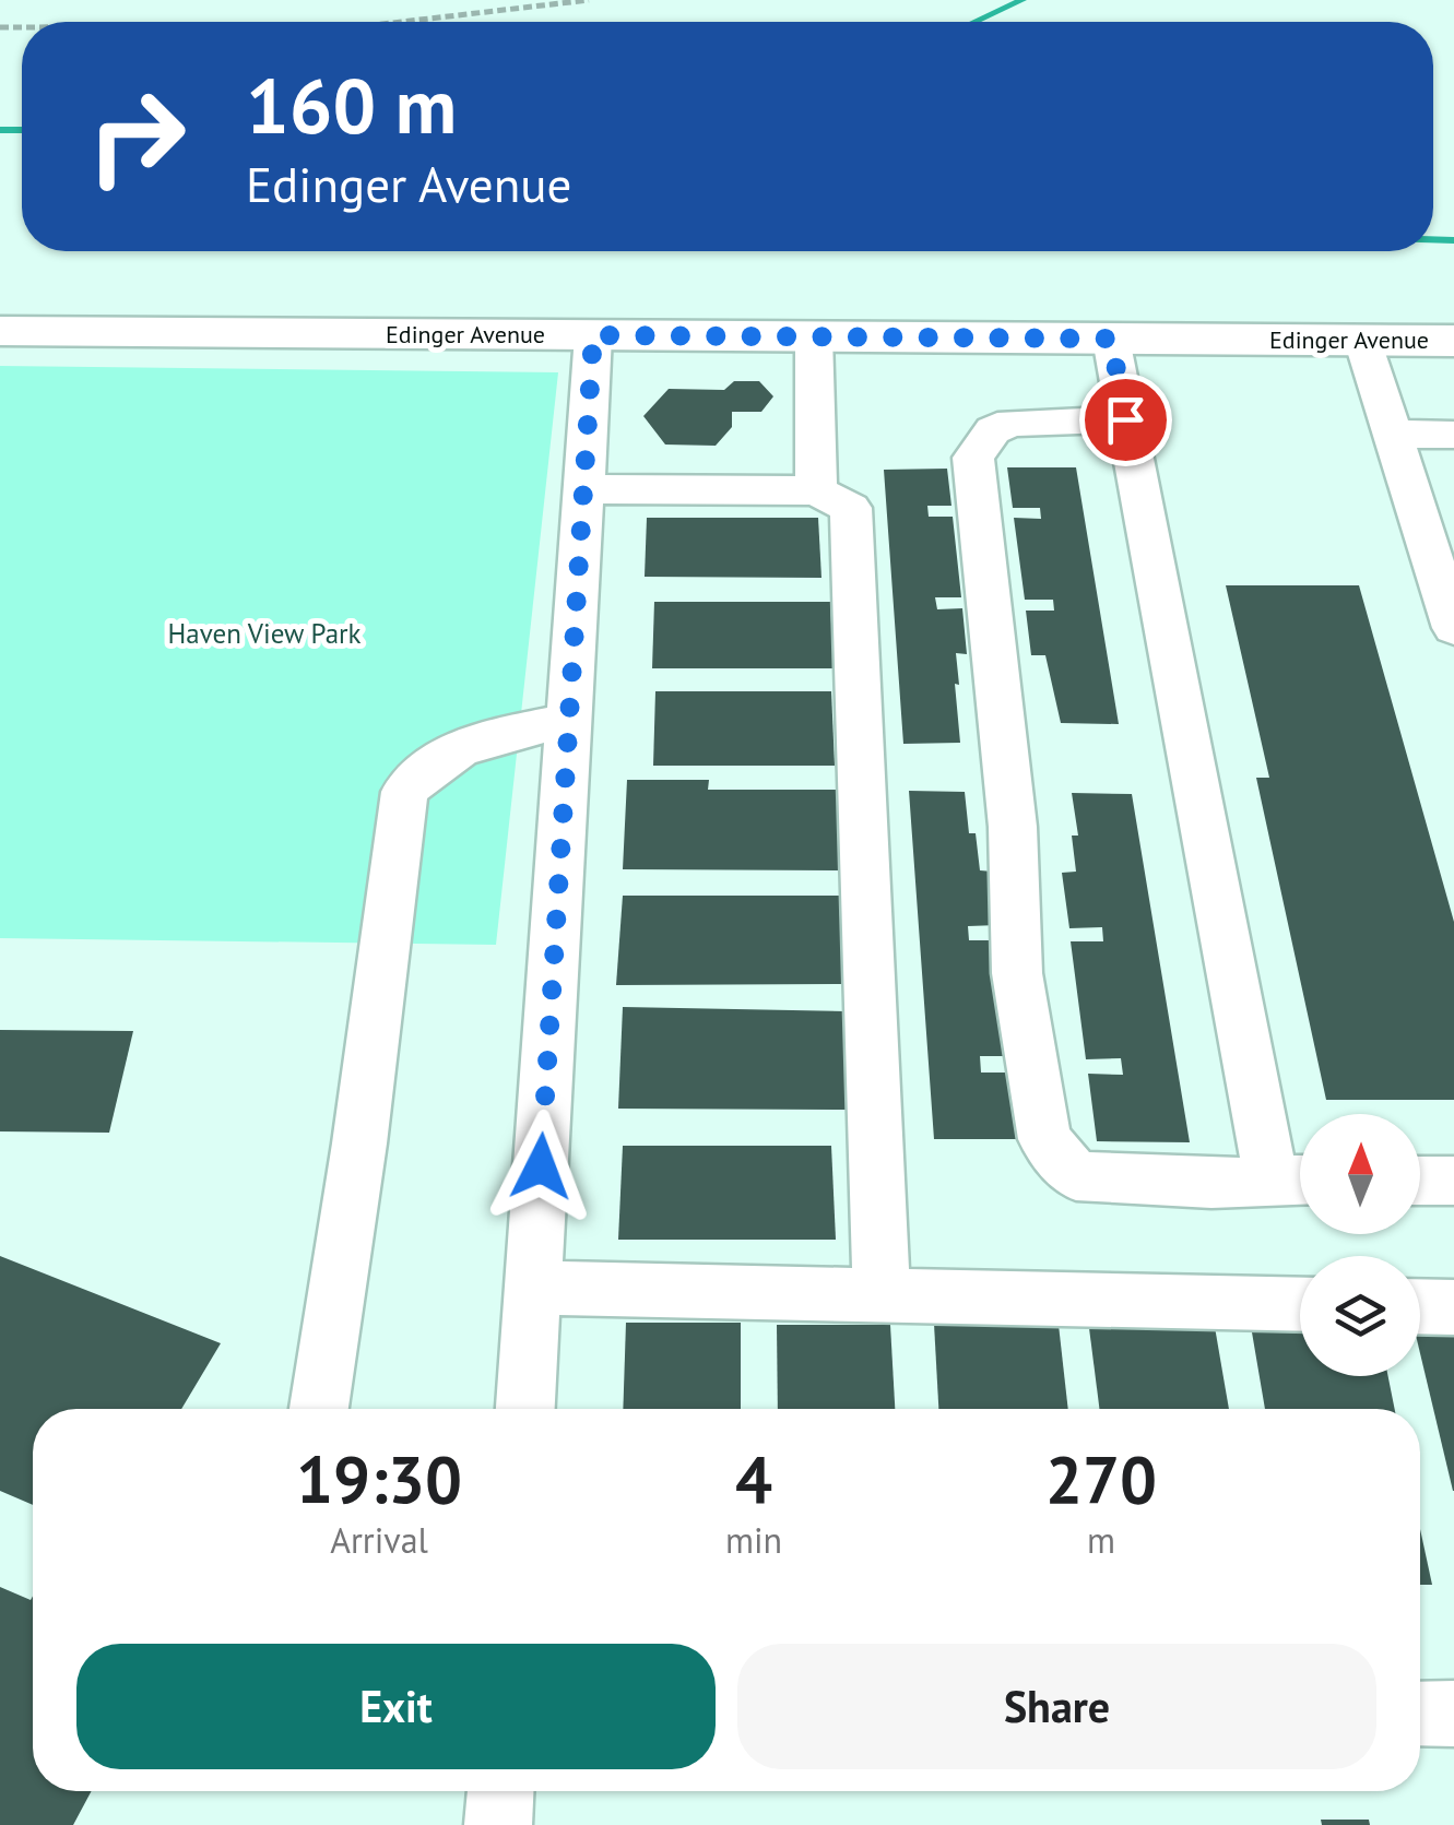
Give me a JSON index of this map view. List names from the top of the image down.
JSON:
{
  "streets": {
    "main road": ["Edinger Avenue"]
  },
  "parks": ["Haven View Park"],
  "north": "top",
  "page": {
    "turn": ["160 m", "Edinger Avenue"],
    "eta": [
      "19:30",
      "Arrival",
      "4",
      "min",
      "270",
      "m"
    ],
    "buttons": ["Exit", "Share"]
  }
}
